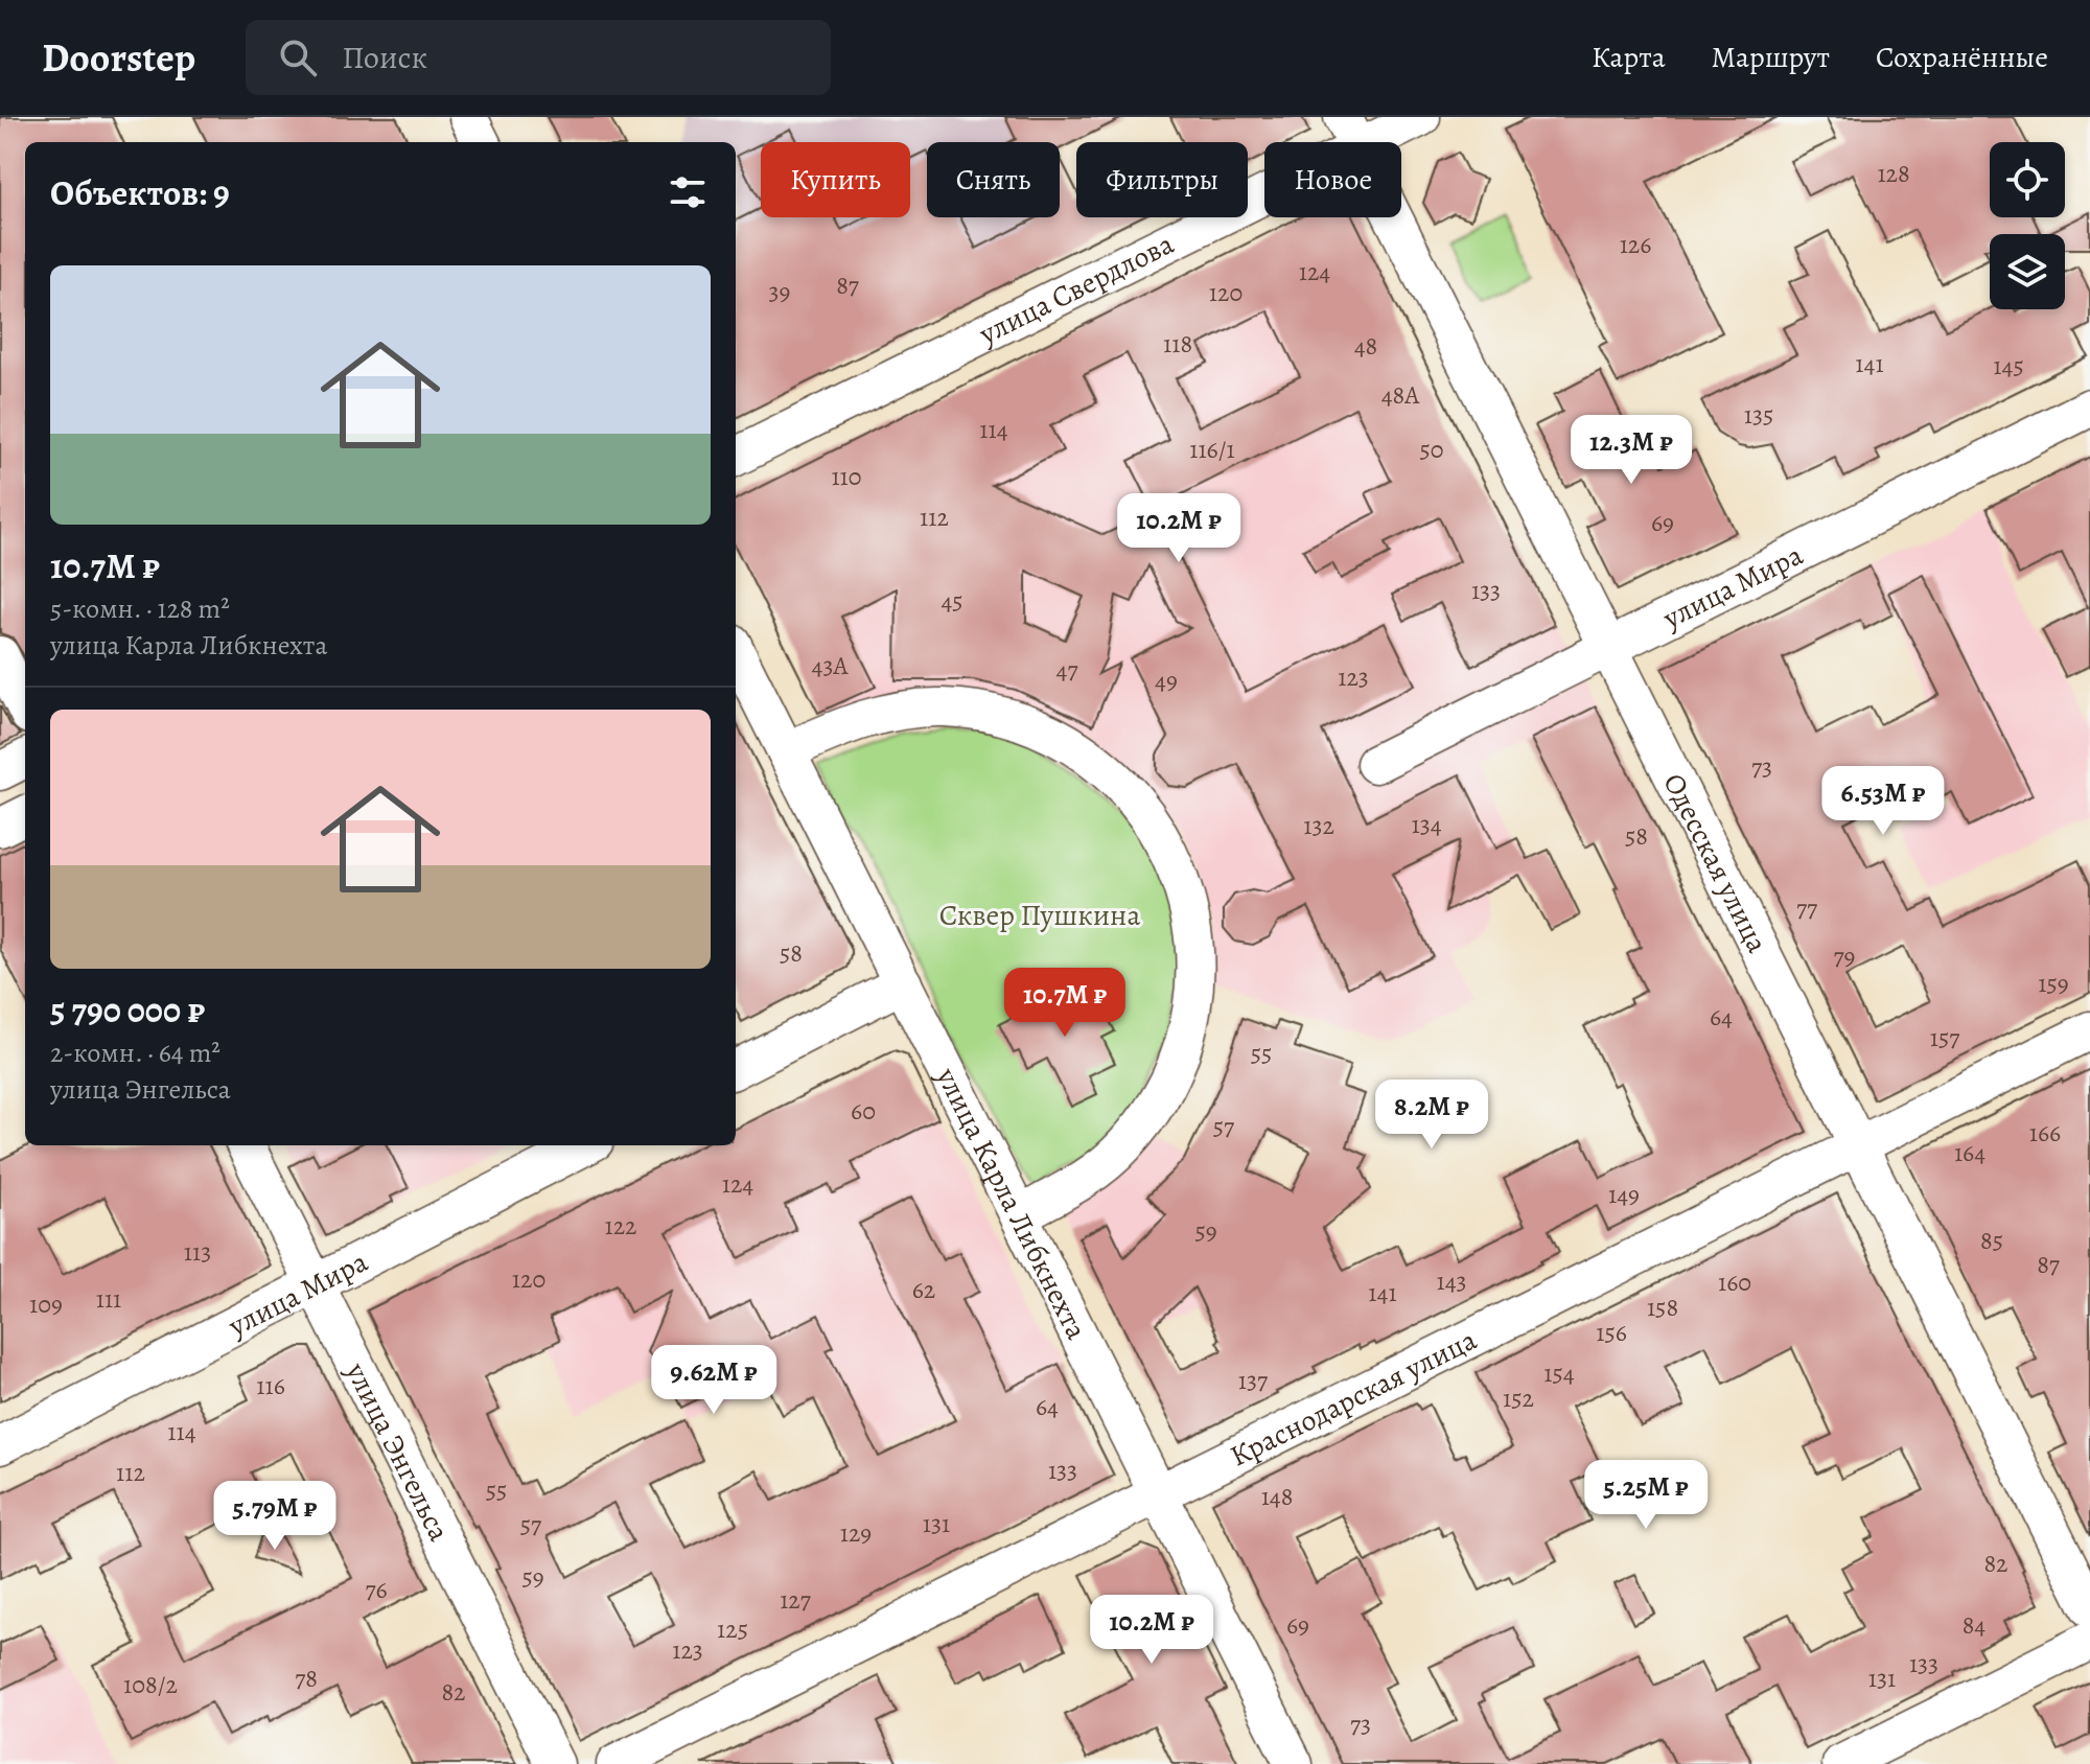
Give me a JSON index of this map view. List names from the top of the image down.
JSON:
{
  "streets": {
    "street": [
      "улица Свердлова",
      "улица Мира",
      "Одесская улица",
      "улица Карла Либкнехта",
      "Краснодарская улица",
      "улица Энгельса"
    ]
  },
  "crossings": [
    ["улица Свердлова", "Одесская улица"],
    ["улица Мира", "Одесская улица"],
    ["улица Мира", "улица Энгельса"],
    ["Одесская улица", "Краснодарская улица"],
    ["улица Карла Либкнехта", "Краснодарская улица"]
  ],
  "parks": ["Сквер Пушкина"],
  "house_numbers": [
    "128",
    "126",
    "124",
    "87",
    "39",
    "120",
    "118",
    "48",
    "141",
    "145",
    "48А",
    "135",
    "114",
    "116/1",
    "50",
    "110",
    "112",
    "69",
    "133",
    "45",
    "43А",
    "47",
    "123",
    "49",
    "73",
    "134",
    "132",
    "58",
    "77",
    "58",
    "79",
    "159",
    "64",
    "157",
    "55",
    "60",
    "57",
    "166",
    "164",
    "124",
    "149",
    "122",
    "59",
    "85",
    "113",
    "87",
    "120",
    "143",
    "160",
    "62",
    "141",
    "111",
    "109",
    "158",
    "156",
    "154",
    "137",
    "116",
    "152",
    "64",
    "114",
    "133",
    "112",
    "55",
    "148",
    "131",
    "57",
    "129",
    "82",
    "59",
    "76",
    "127",
    "69",
    "84",
    "125",
    "123",
    "133",
    "78",
    "131",
    "108/2",
    "82",
    "73"
  ],
  "page": {
    "header": "Doorstep",
    "search": "Поиск",
    "nav": ["Карта", "Маршрут", "Сохранённые"],
    "chip": [
      "Купить",
      "Снять",
      "Фильтры",
      "Новое"
    ],
    "heading": "Объектов: 9",
    "list": [
      {
        "name": "10.7M ₽",
        "note": "5-комн. · 128 m² · улица Карла Либкнехта"
      },
      {
        "name": "5 790 000 ₽",
        "note": "2-комн. · 64 m² · улица Энгельса"
      }
    ],
    "price": [
      "12.3M ₽",
      "10.2M ₽",
      "6.53M ₽",
      "10.7M ₽",
      "8.2M ₽",
      "9.62M ₽",
      "5.25M ₽",
      "5.79M ₽",
      "10.2M ₽"
    ]
  }
}
